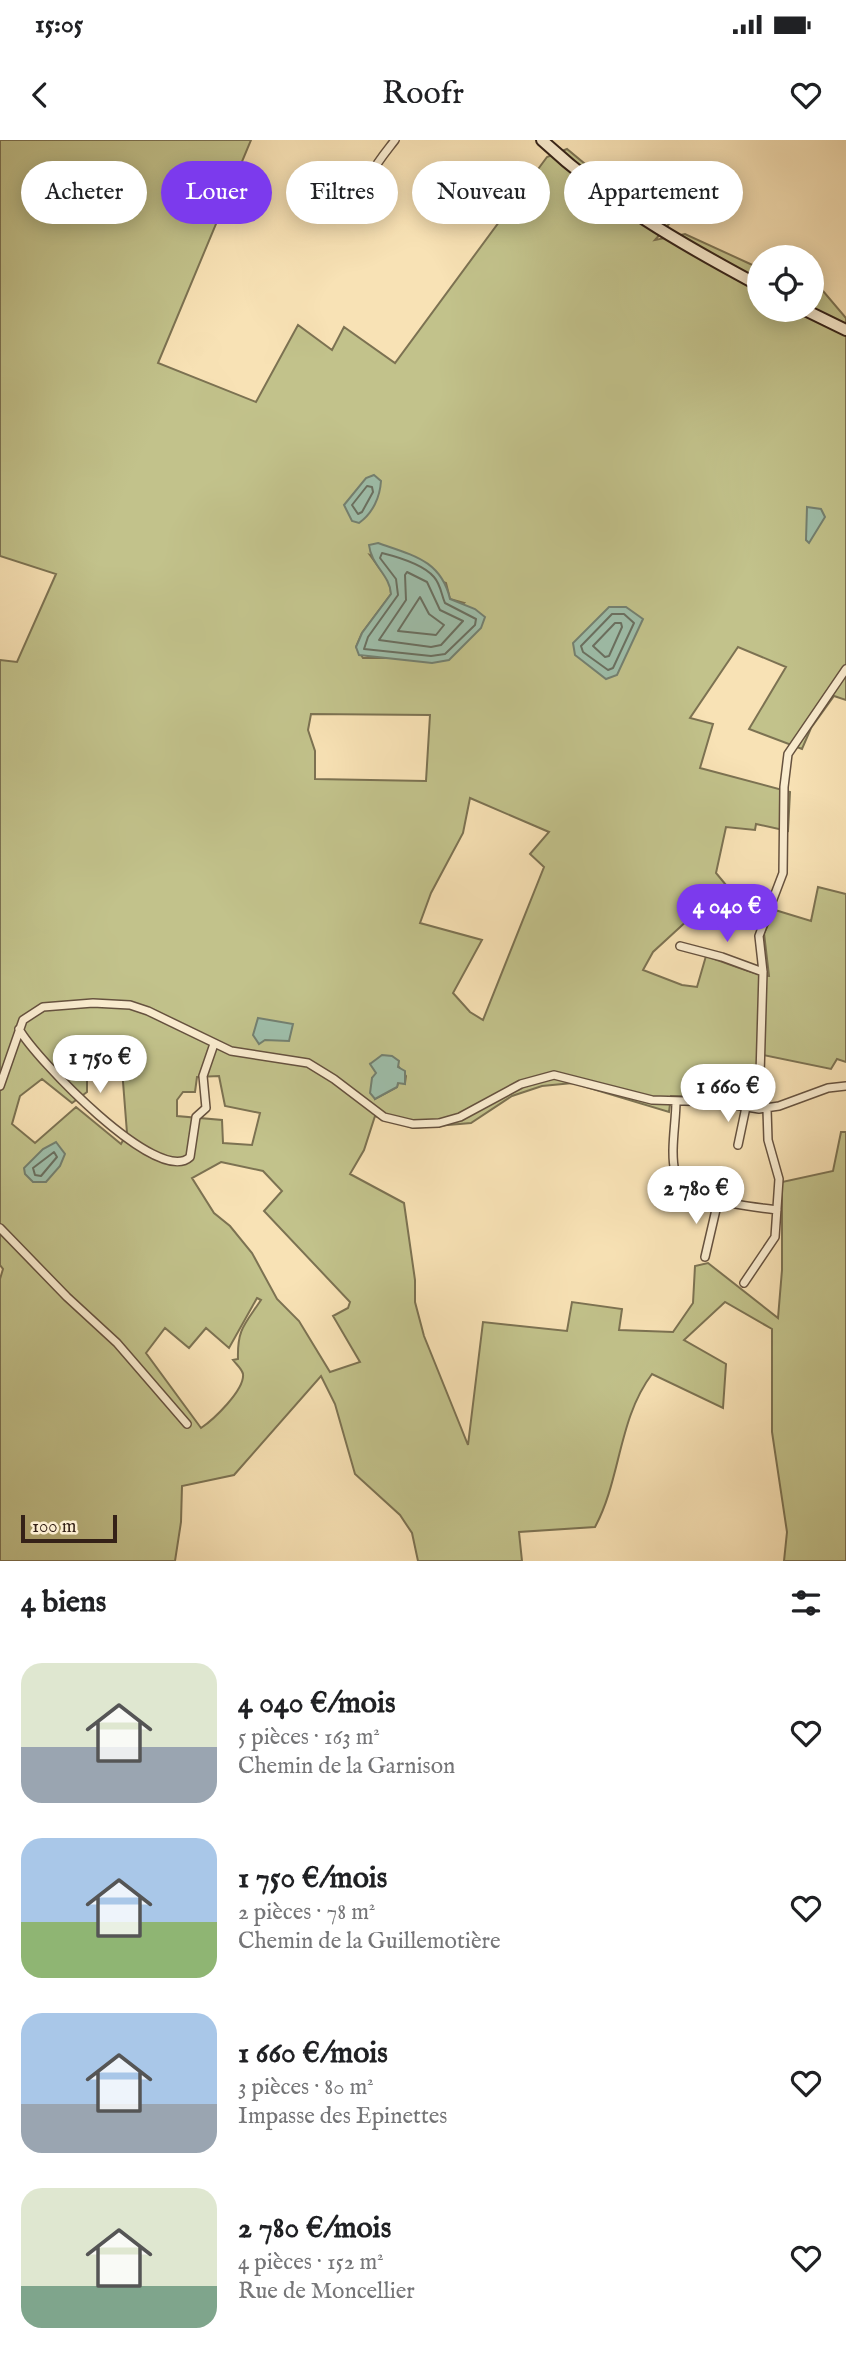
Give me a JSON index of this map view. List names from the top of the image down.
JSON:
{
  "scale_bar": "100 m",
  "page": {
    "status": "15:05",
    "header": "Roofr",
    "chip": [
      "Acheter",
      "Louer",
      "Filtres",
      "Nouveau",
      "Appartement"
    ],
    "price": [
      "4 040 €",
      "1 750 €",
      "1 660 €",
      "2 780 €"
    ],
    "scale": "100 m",
    "heading": "4 biens",
    "list": [
      {
        "name": "4 040 €/mois",
        "note": "5 pièces · 163 m² · Chemin de la Garnison"
      },
      {
        "name": "1 750 €/mois",
        "note": "2 pièces · 78 m² · Chemin de la Guillemotière"
      },
      {
        "name": "1 660 €/mois",
        "note": "3 pièces · 80 m² · Impasse des Epinettes"
      },
      {
        "name": "2 780 €/mois",
        "note": "4 pièces · 152 m² · Rue de Moncellier"
      }
    ]
  }
}
